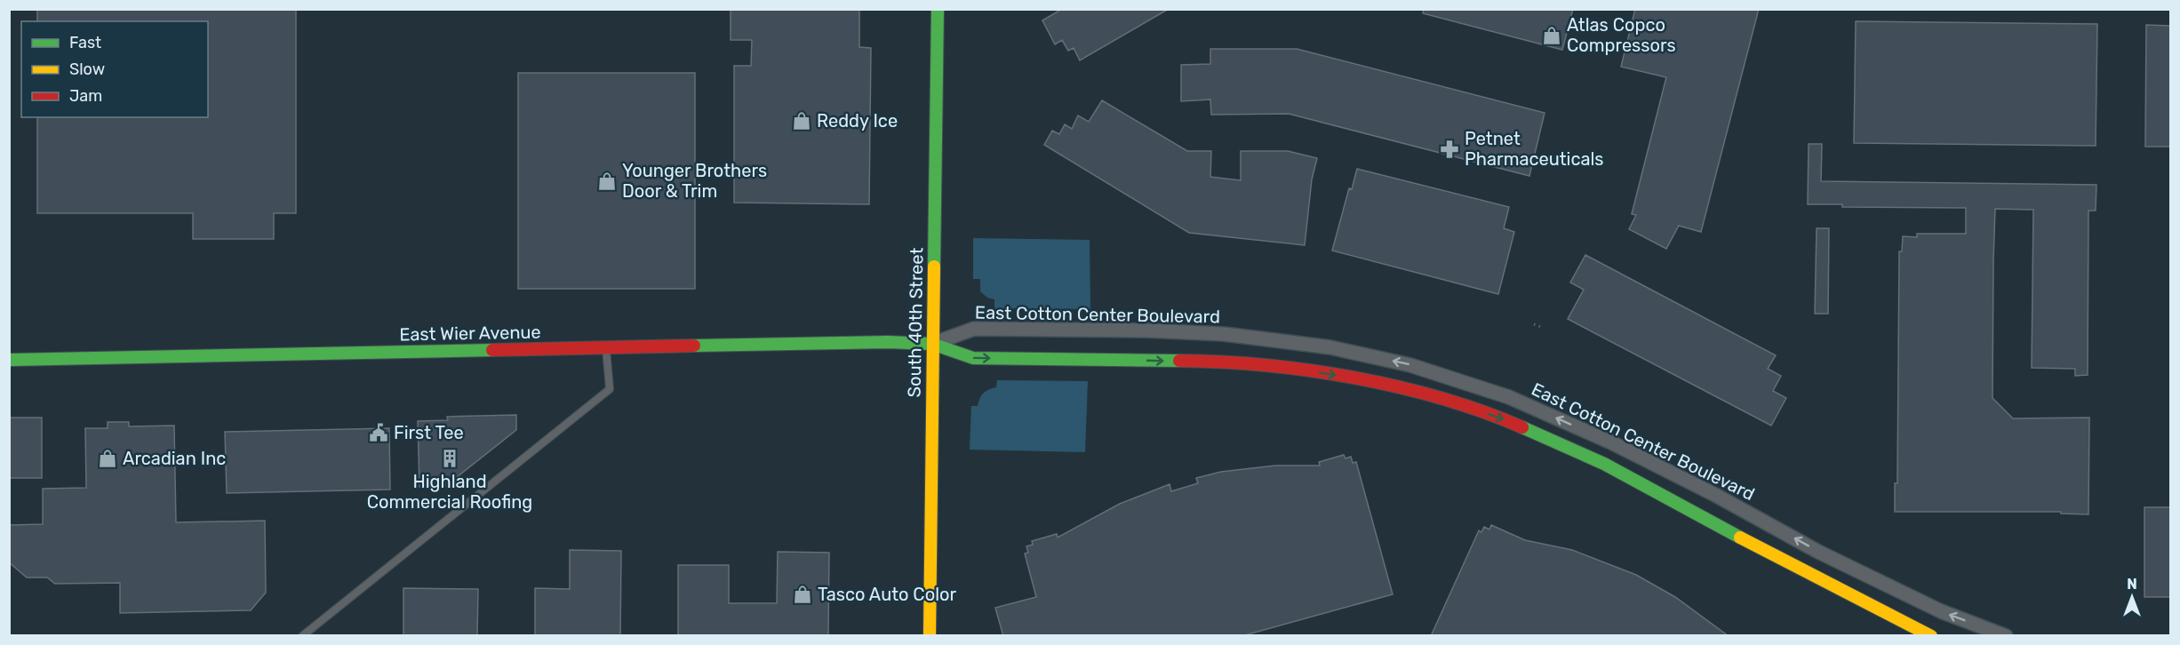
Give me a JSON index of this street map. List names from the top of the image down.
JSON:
{
  "streets": {
    "street": ["East Cotton Center Boulevard", "South 40th Street", "East Wier Avenue"]
  },
  "crossings": [
    ["East Cotton Center Boulevard", "South 40th Street"],
    ["East Cotton Center Boulevard", "East Wier Avenue"],
    ["South 40th Street", "East Wier Avenue"]
  ],
  "places": {
    "shop": [
      "Atlas Copco Compressors",
      "Reddy Ice",
      "Younger Brothers Door & Trim",
      "Arcadian Inc",
      "Tasco Auto Color"
    ],
    "pharmacy": ["Petnet Pharmaceuticals"],
    "public building": ["First Tee"],
    "building": ["Highland Commercial Roofing"]
  },
  "legend": ["Fast", "Slow", "Jam"],
  "north": "top"
}
